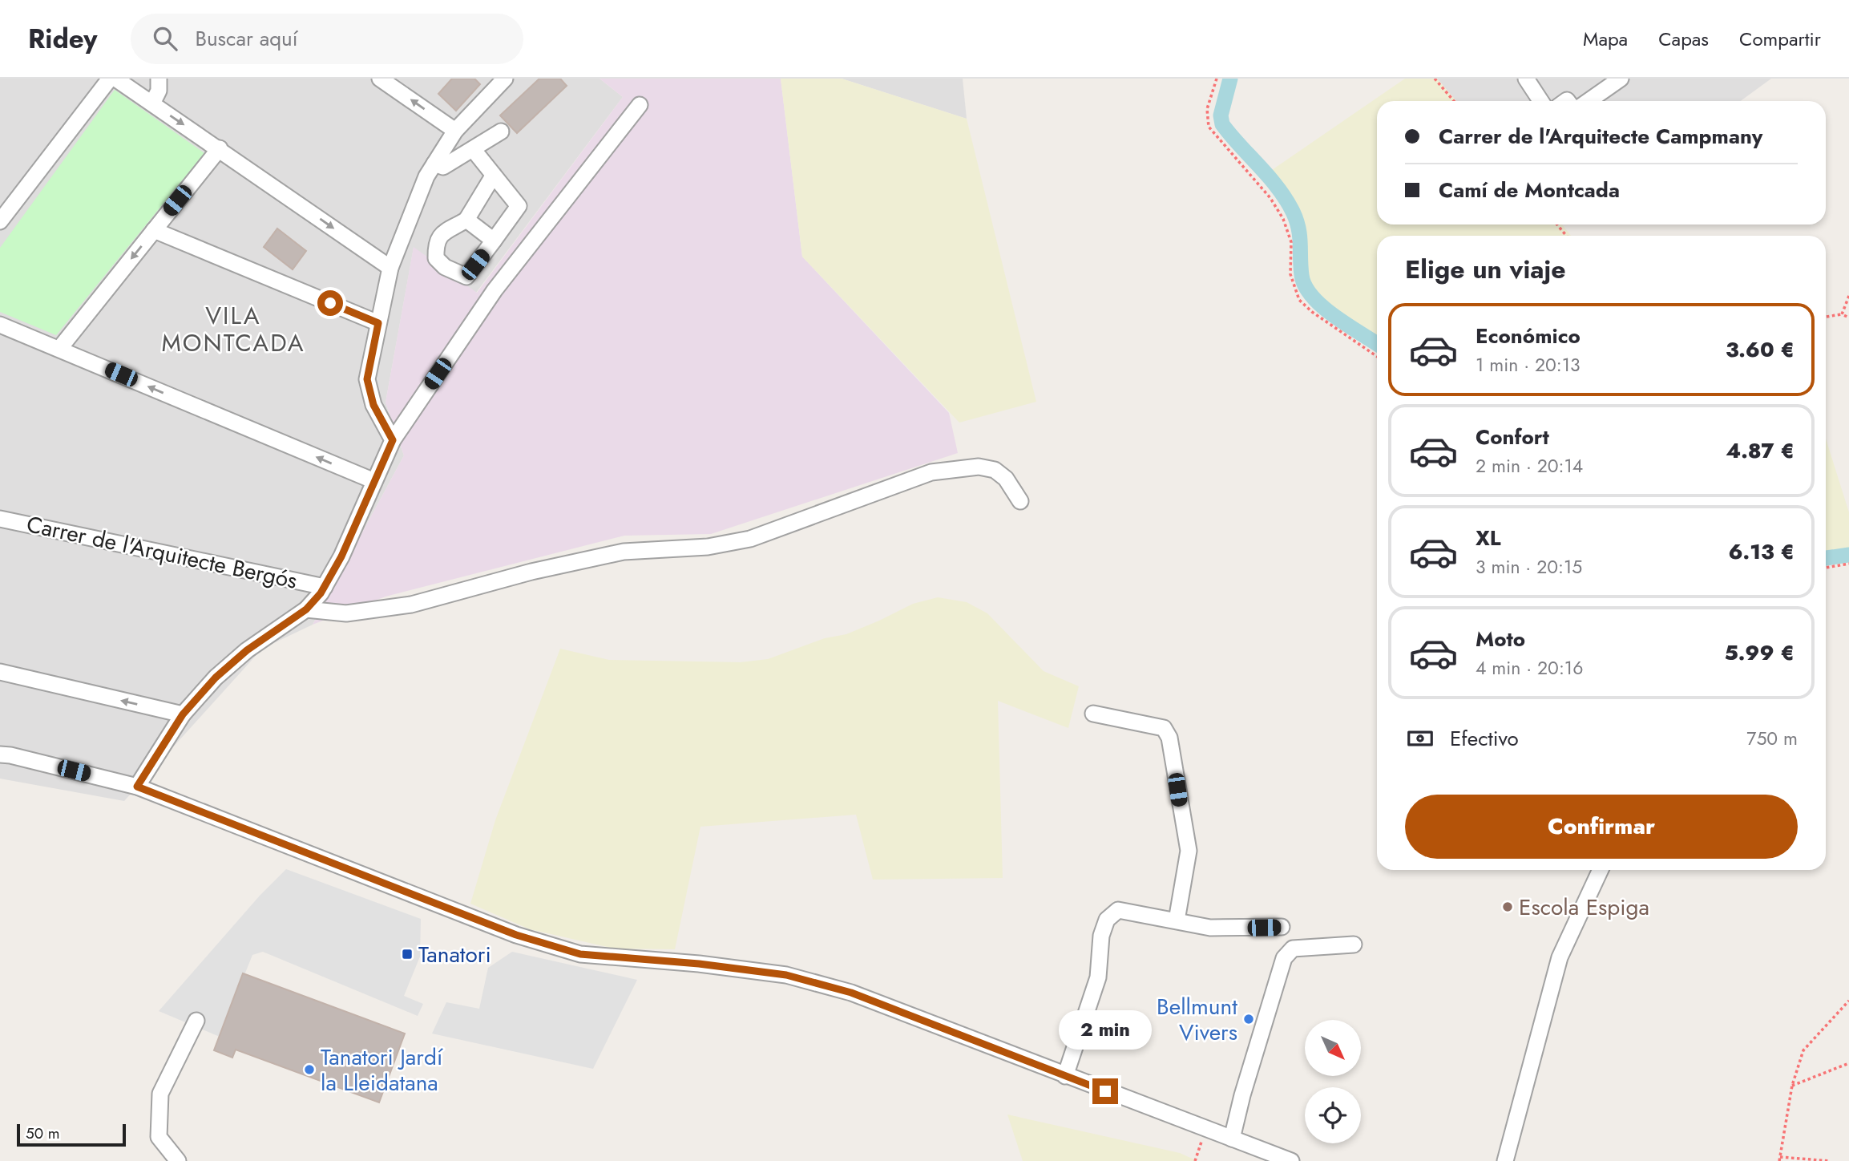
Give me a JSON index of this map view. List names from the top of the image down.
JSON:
{
  "streets": {
    "street": ["Carrer de l'Arquitecte Bergós"]
  },
  "districts": ["VILA MONTCADA"],
  "places": {
    "other": ["Escola Espiga", "Bellmunt Vivers", "Tanatori Jardí la Lleidatana"],
    "transit": ["Tanatori"]
  },
  "scale_bar": "50 m",
  "north": "bottom right",
  "page": {
    "header": "Ridey",
    "search": "Buscar aquí",
    "nav": ["Mapa", "Capas", "Compartir"],
    "banner": ["Carrer de l'Arquitecte Campmany", "Camí de Montcada"],
    "heading": "Elige un viaje",
    "list": [
      {
        "name": "Económico",
        "note": "1 min · 20:13",
        "value": "3.60 €"
      },
      {
        "name": "Confort",
        "note": "2 min · 20:14",
        "value": "4.87 €"
      },
      {
        "name": "XL",
        "note": "3 min · 20:15",
        "value": "6.13 €"
      },
      {
        "name": "Moto",
        "note": "4 min · 20:16",
        "value": "5.99 €"
      }
    ],
    "pay": ["Efectivo", "750 m"],
    "buttons": "Confirmar",
    "bubble": "2 min",
    "scale": "50 m"
  }
}
